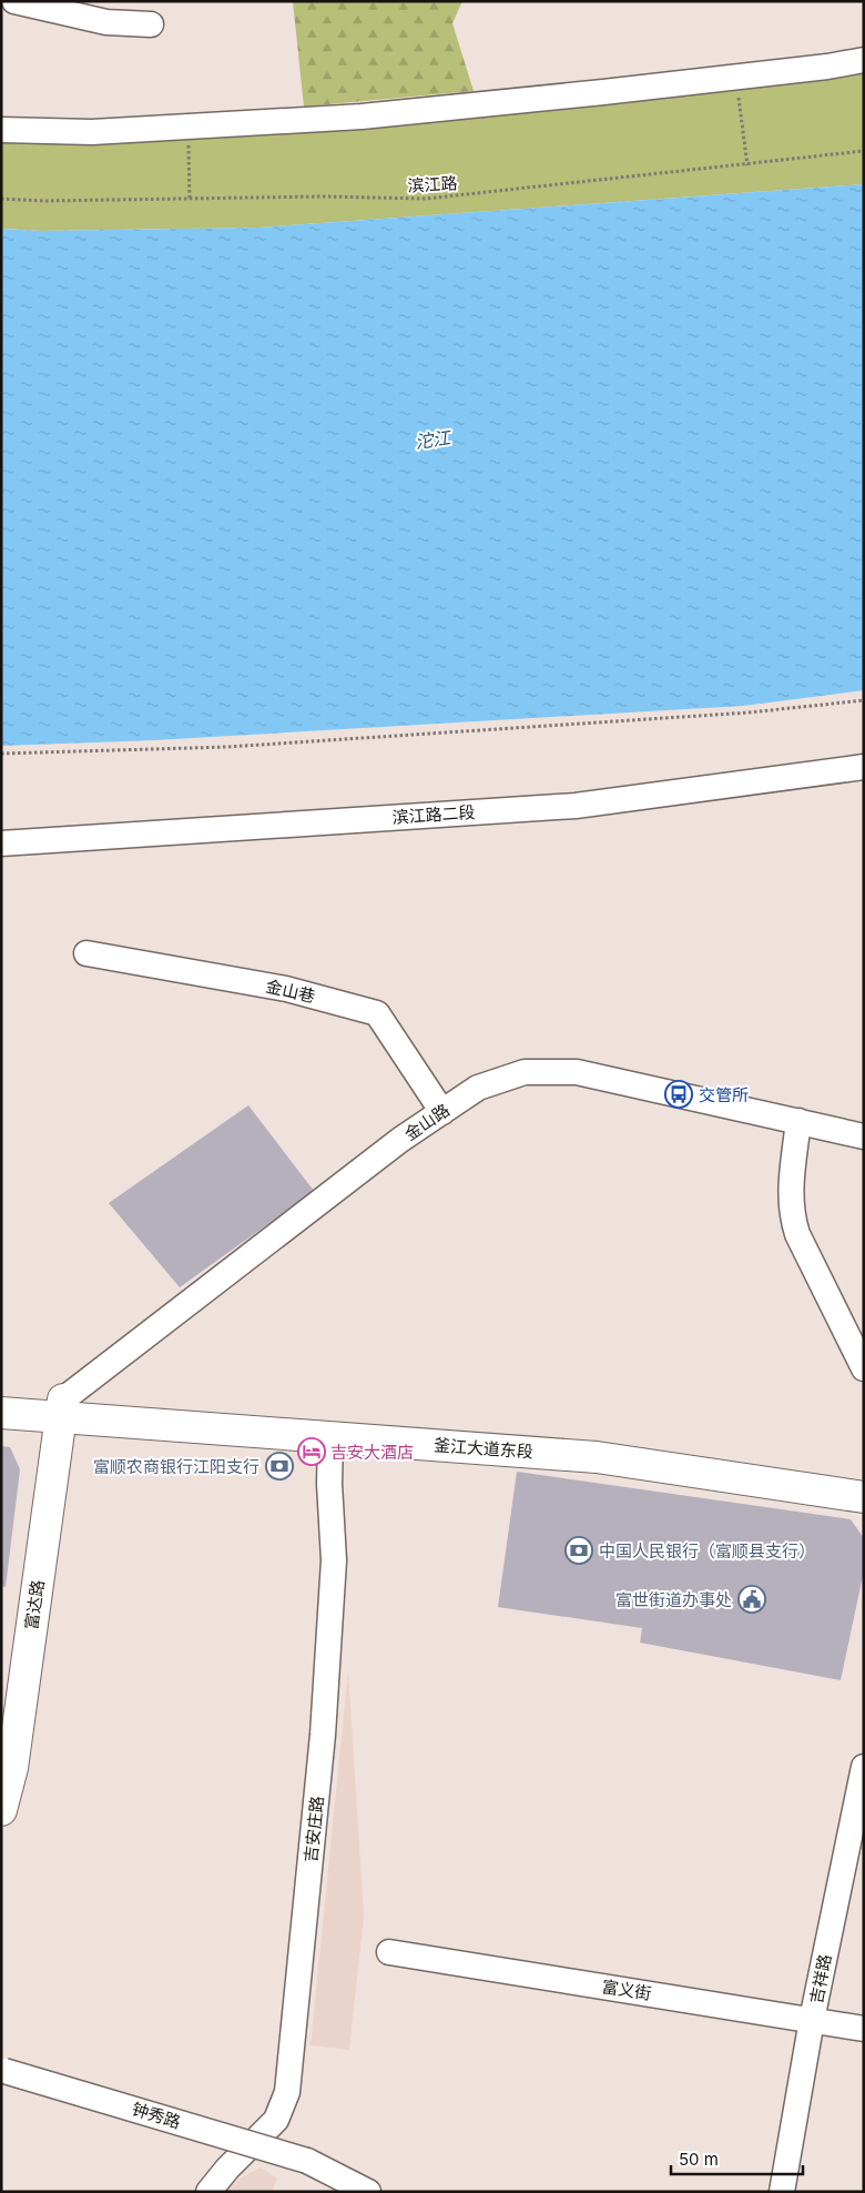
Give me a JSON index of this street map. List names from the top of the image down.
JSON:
{
  "streets": {
    "main road": ["釜江大道东段", "富达路"],
    "street": [
      "滨江路二段",
      "金山巷",
      "金山路",
      "吉安庄路",
      "吉祥路",
      "富义街",
      "钟秀路"
    ],
    "path": ["滨江路"]
  },
  "crossings": [
    ["金山巷", "金山路"],
    ["金山路", "釜江大道东段"],
    ["金山路", "富达路"],
    ["釜江大道东段", "富达路"],
    ["釜江大道东段", "吉安庄路"],
    ["吉祥路", "富义街"]
  ],
  "water": ["沱江"],
  "places": {
    "bus stop": ["交管所"],
    "hotel": ["吉安大酒店"],
    "bank": ["富顺农商银行江阳支行", "中国人民银行（富顺县支行）"],
    "public building": ["富世街道办事处"]
  },
  "scale_bar": "50 m"
}
